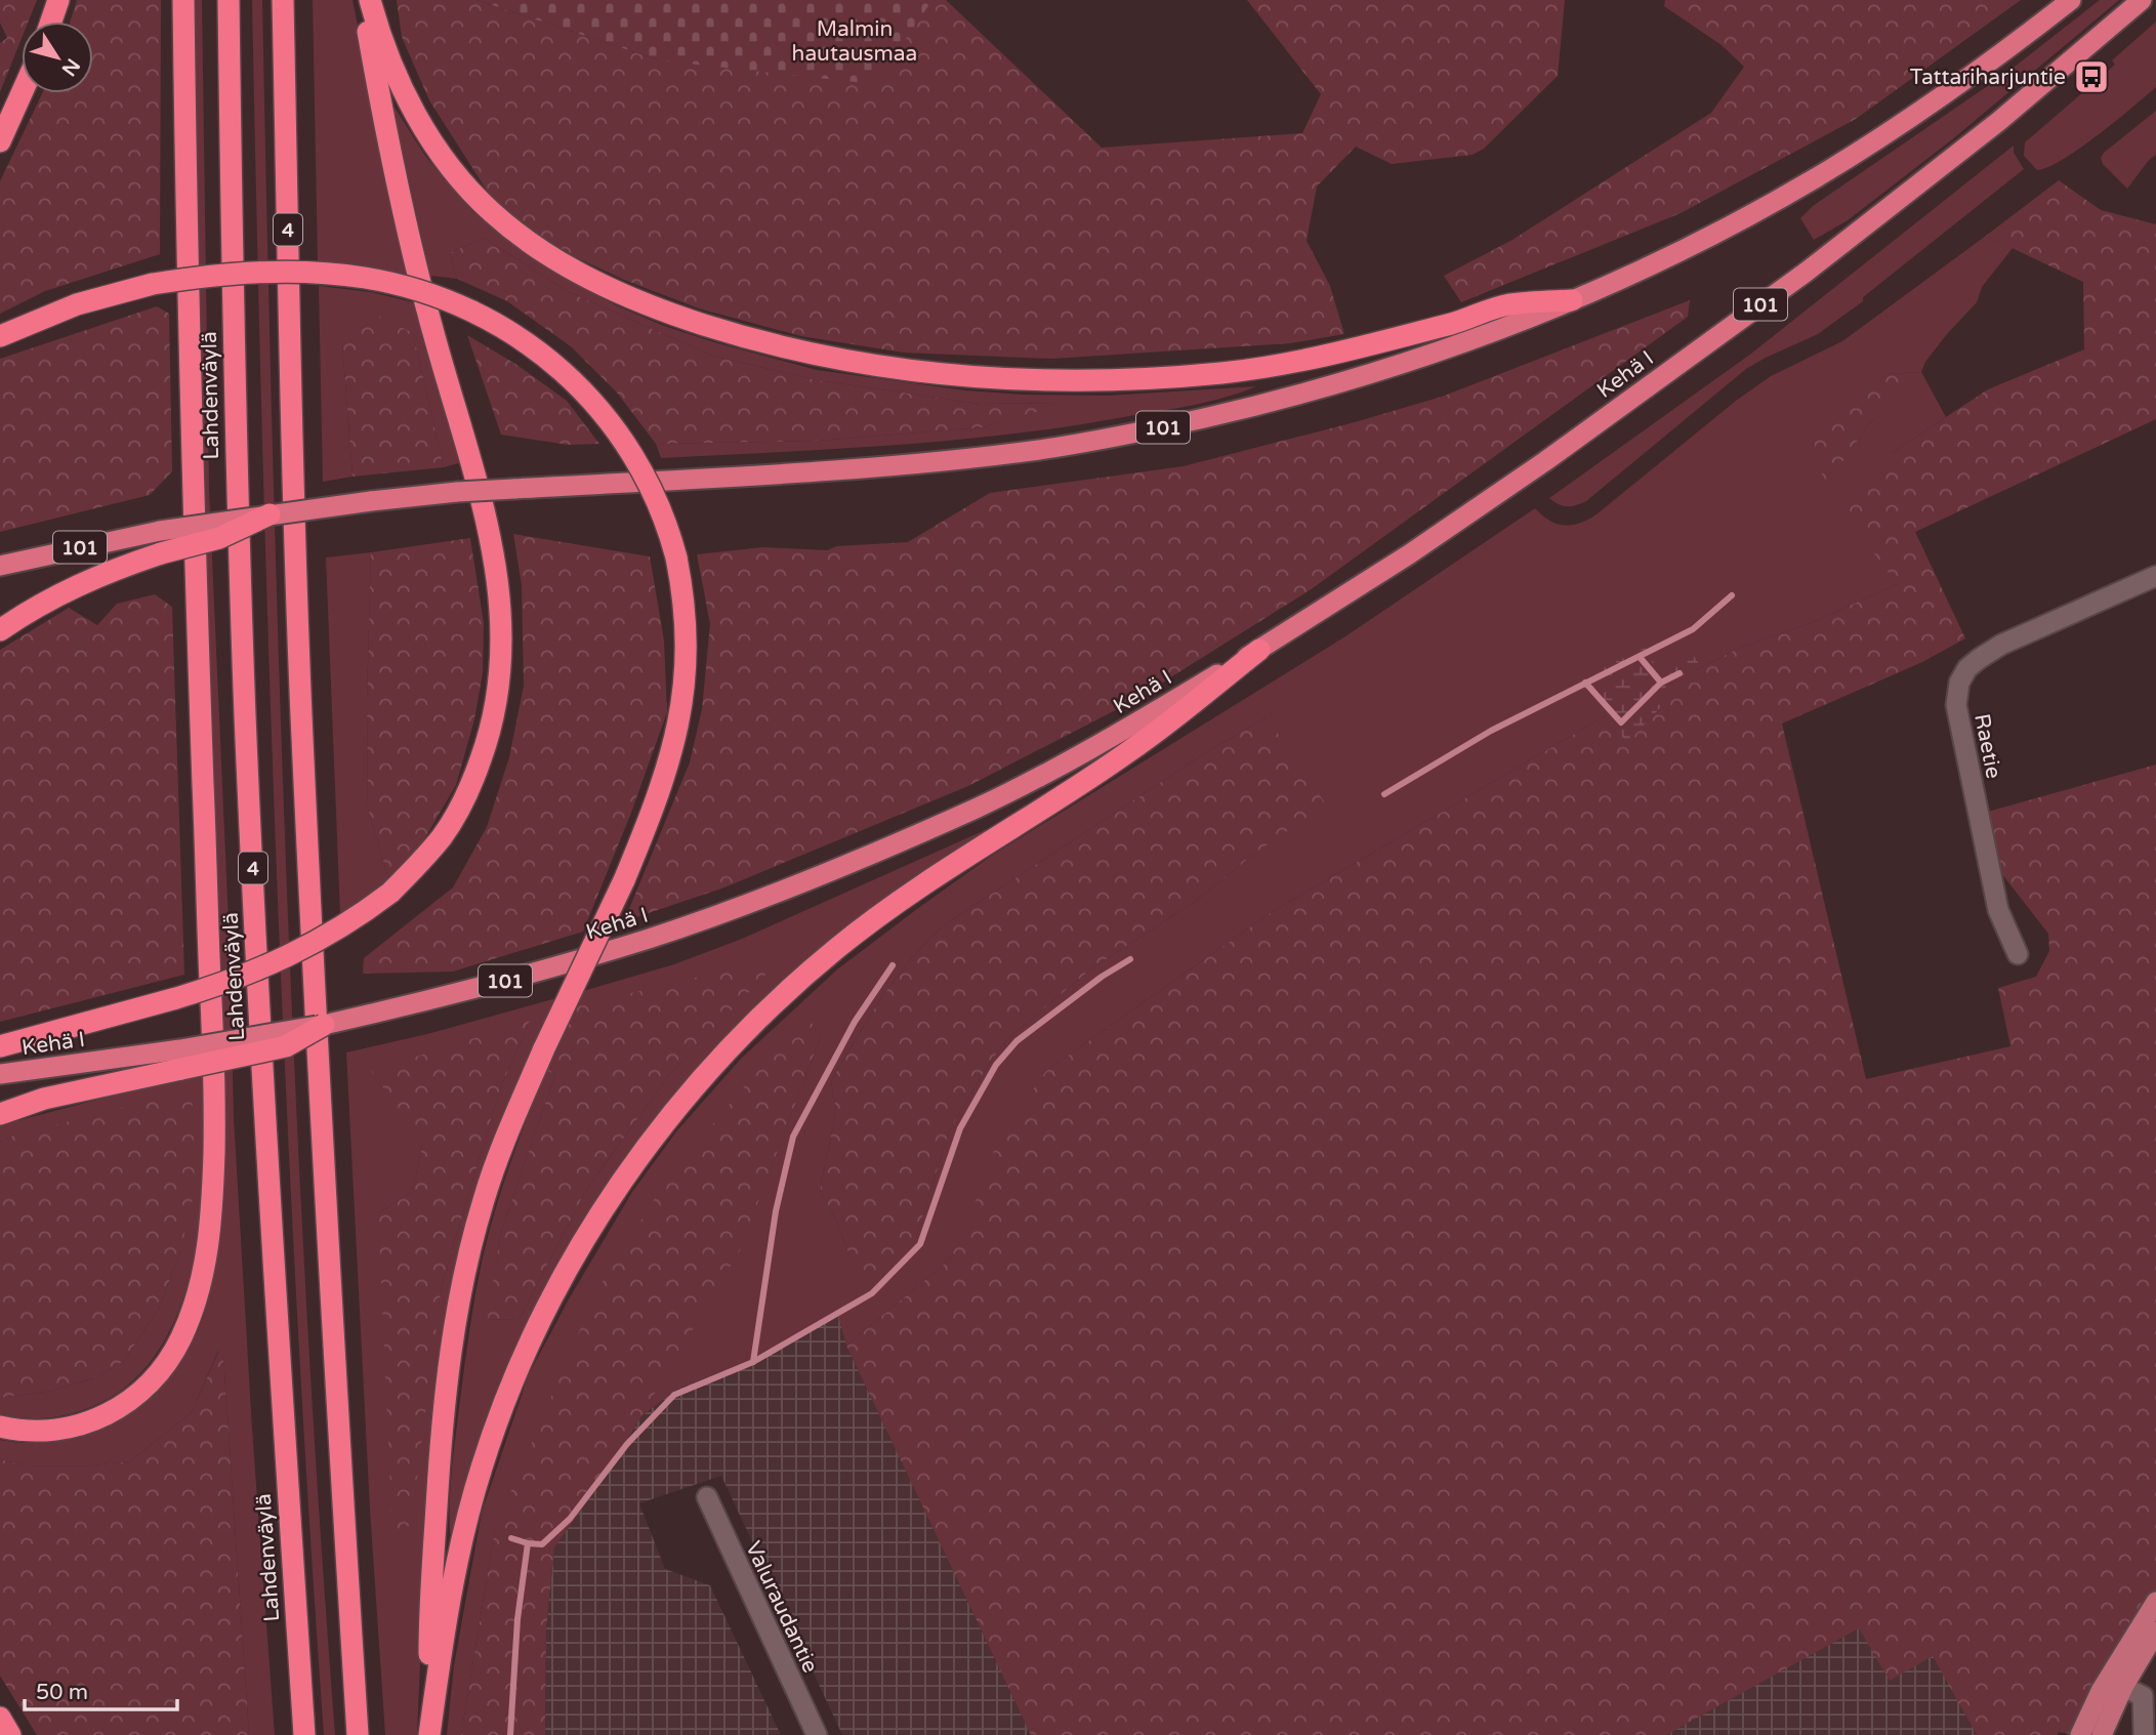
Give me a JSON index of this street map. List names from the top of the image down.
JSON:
{
  "streets": {
    "highway": [
      "4",
      "101",
      "Kehä I",
      "Lahdenväylä"
    ],
    "street": ["Raetie", "Valuraudantie"]
  },
  "parks": ["Malmin hautausmaa"],
  "places": {
    "bus stop": ["Tattariharjuntie"]
  },
  "scale_bar": "50 m",
  "north": "bottom right"
}
